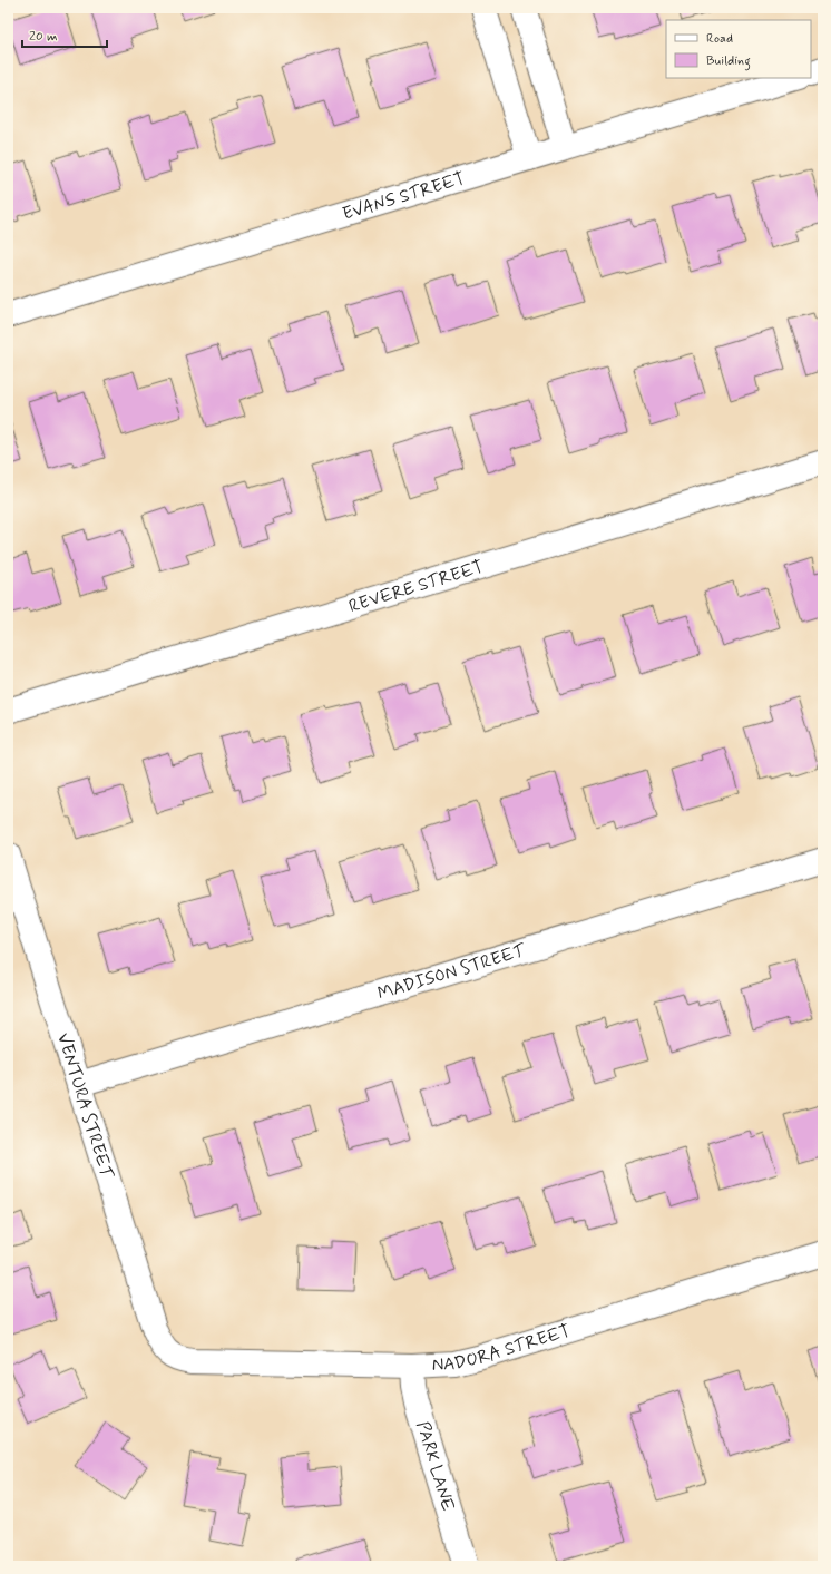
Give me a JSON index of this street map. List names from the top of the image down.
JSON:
{
  "streets": {
    "street": [
      "EVANS STREET",
      "REVERE STREET",
      "MADISON STREET",
      "VENTURA STREET",
      "NADORA STREET",
      "PARK LANE"
    ]
  },
  "crossings": [
    ["MADISON STREET", "VENTURA STREET"],
    ["VENTURA STREET", "NADORA STREET"],
    ["NADORA STREET", "PARK LANE"]
  ],
  "legend": ["Road", "Building"],
  "scale_bar": "20 m"
}
